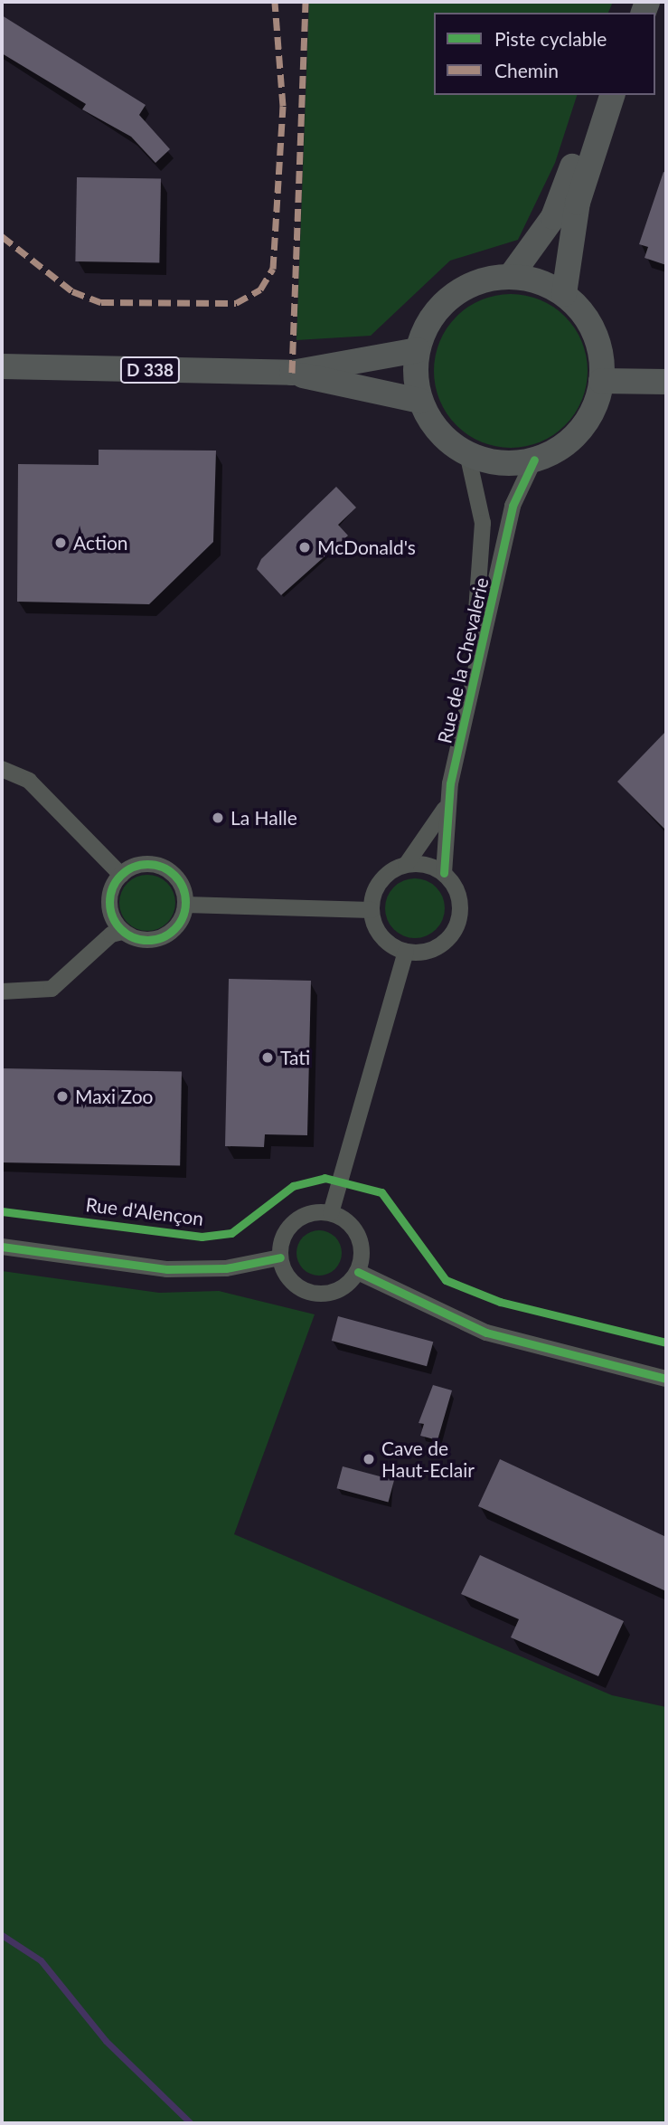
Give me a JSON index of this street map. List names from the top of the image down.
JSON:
{
  "streets": {
    "main road": ["D 338"],
    "street": ["Rue de la Chevalerie"],
    "cycle path": ["Rue d'Alençon"]
  },
  "crossings": [
    ["D 338", "Rue de la Chevalerie"]
  ],
  "places": [
    "Action",
    "McDonald's",
    "La Halle",
    "Tati",
    "Maxi Zoo",
    "Cave de Haut-Eclair"
  ],
  "legend": ["Piste cyclable", "Chemin"]
}
